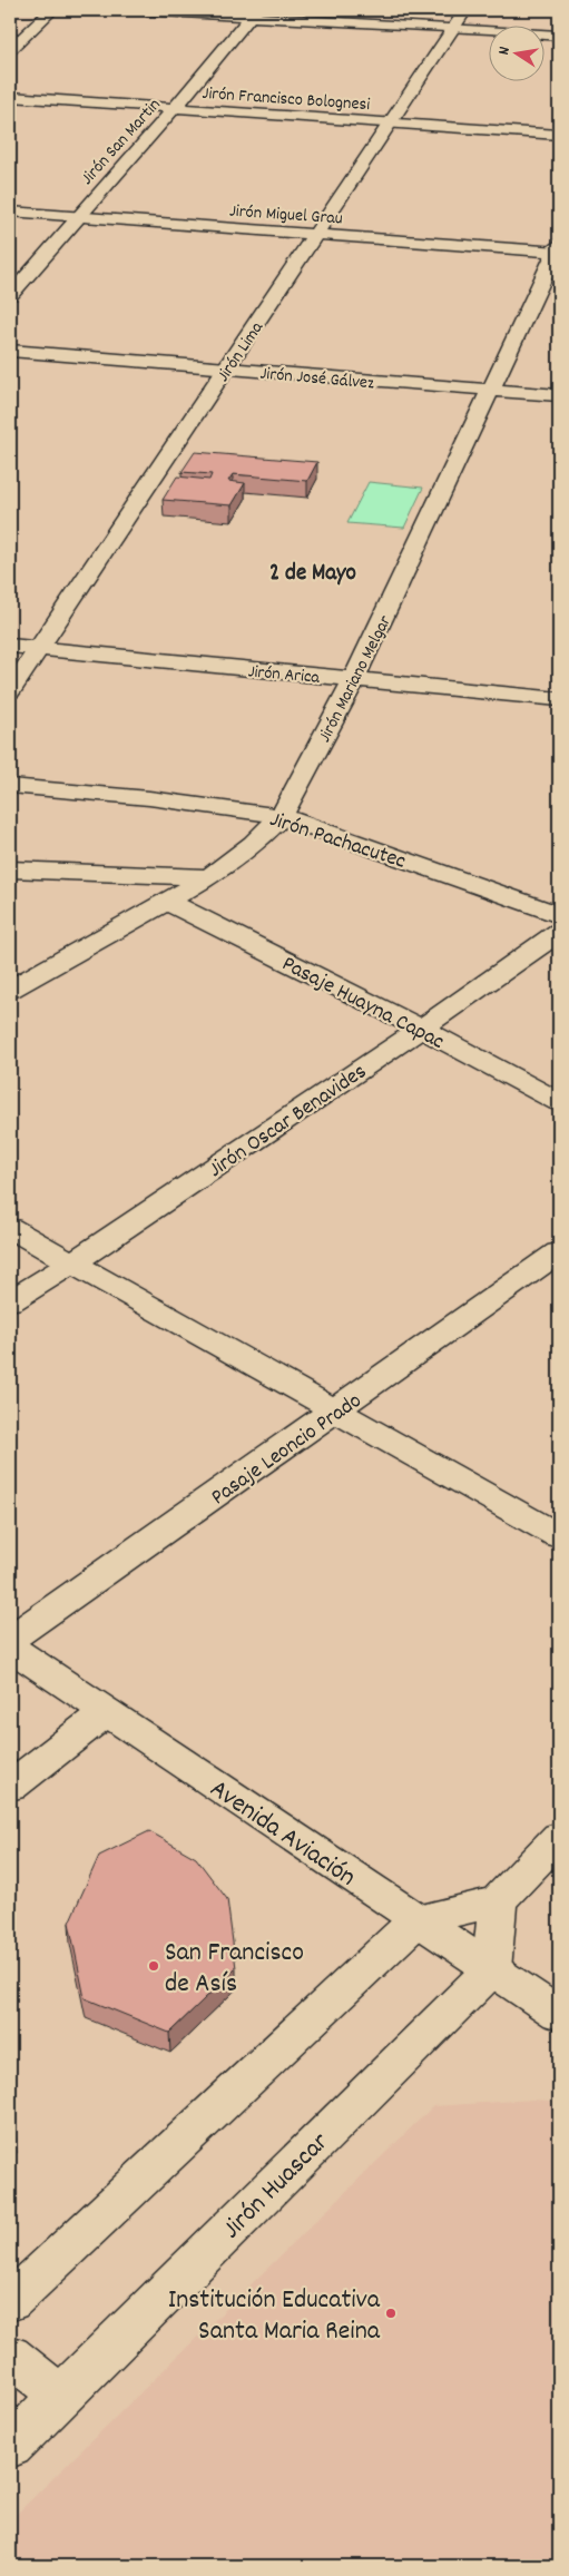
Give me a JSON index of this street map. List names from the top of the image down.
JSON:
{
  "streets": {
    "street": [
      "Jirón Francisco Bolognesi",
      "Jirón San Martin",
      "Jirón Miguel Grau",
      "Jirón Lima",
      "Jirón José Gálvez",
      "Jirón Arica",
      "Jirón Mariano Melgar",
      "Jirón Pachacutec",
      "Pasaje Huayna Capac",
      "Jirón Oscar Benavides",
      "Pasaje Leoncio Prado",
      "Avenida Aviación",
      "Jirón Huascar"
    ]
  },
  "crossings": [
    ["Jirón Francisco Bolognesi", "Jirón San Martin"],
    ["Jirón Francisco Bolognesi", "Jirón Lima"],
    ["Jirón San Martin", "Jirón Miguel Grau"],
    ["Jirón Miguel Grau", "Jirón Lima"],
    ["Jirón Miguel Grau", "Jirón Mariano Melgar"],
    ["Jirón Lima", "Jirón José Gálvez"],
    ["Jirón Lima", "Jirón Arica"],
    ["Jirón José Gálvez", "Jirón Mariano Melgar"],
    ["Jirón Arica", "Jirón Mariano Melgar"],
    ["Jirón Mariano Melgar", "Jirón Pachacutec"],
    ["Jirón Mariano Melgar", "Pasaje Huayna Capac"],
    ["Pasaje Huayna Capac", "Jirón Oscar Benavides"],
    ["Avenida Aviación", "Jirón Huascar"]
  ],
  "districts": ["2 de Mayo"],
  "places": ["San Francisco de Asís", "Institución Educativa Santa Maria Reina"],
  "north": "left"
}
